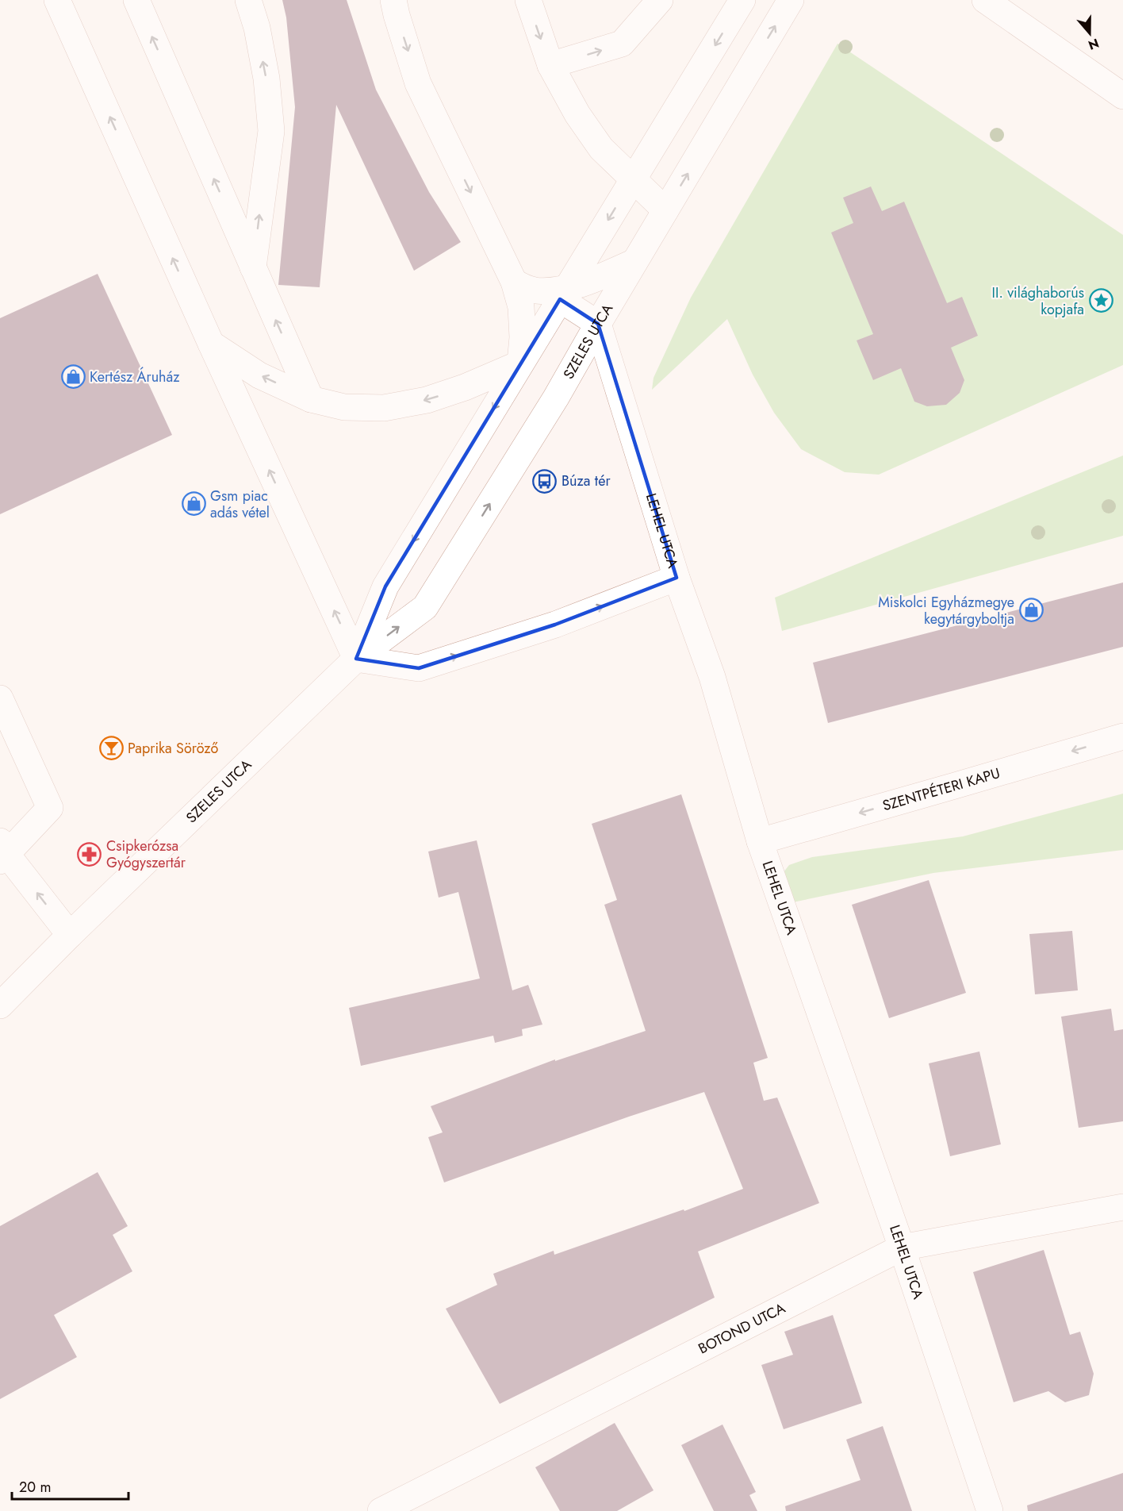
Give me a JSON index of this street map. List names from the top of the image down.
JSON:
{
  "streets": {
    "street": [
      "SZELES UTCA",
      "LEHEL UTCA",
      "SZENTPÉTERI KAPU",
      "BOTOND UTCA"
    ]
  },
  "crossings": [
    ["SZELES UTCA", "LEHEL UTCA"],
    ["LEHEL UTCA", "SZENTPÉTERI KAPU"],
    ["LEHEL UTCA", "BOTOND UTCA"]
  ],
  "one_way": ["SZENTPÉTERI KAPU"],
  "places": {
    "place": ["II. világhaborús kopjafa"],
    "shop": ["Kertész Áruház", "Gsm piac adás vétel", "Miskolci Egyházmegye kegytárgyboltja"],
    "bus stop": ["Búza tér"],
    "bar": ["Paprika Söröző"],
    "pharmacy": ["Csipkerózsa Gyógyszertár"]
  },
  "scale_bar": "20 m",
  "north": "bottom"
}
